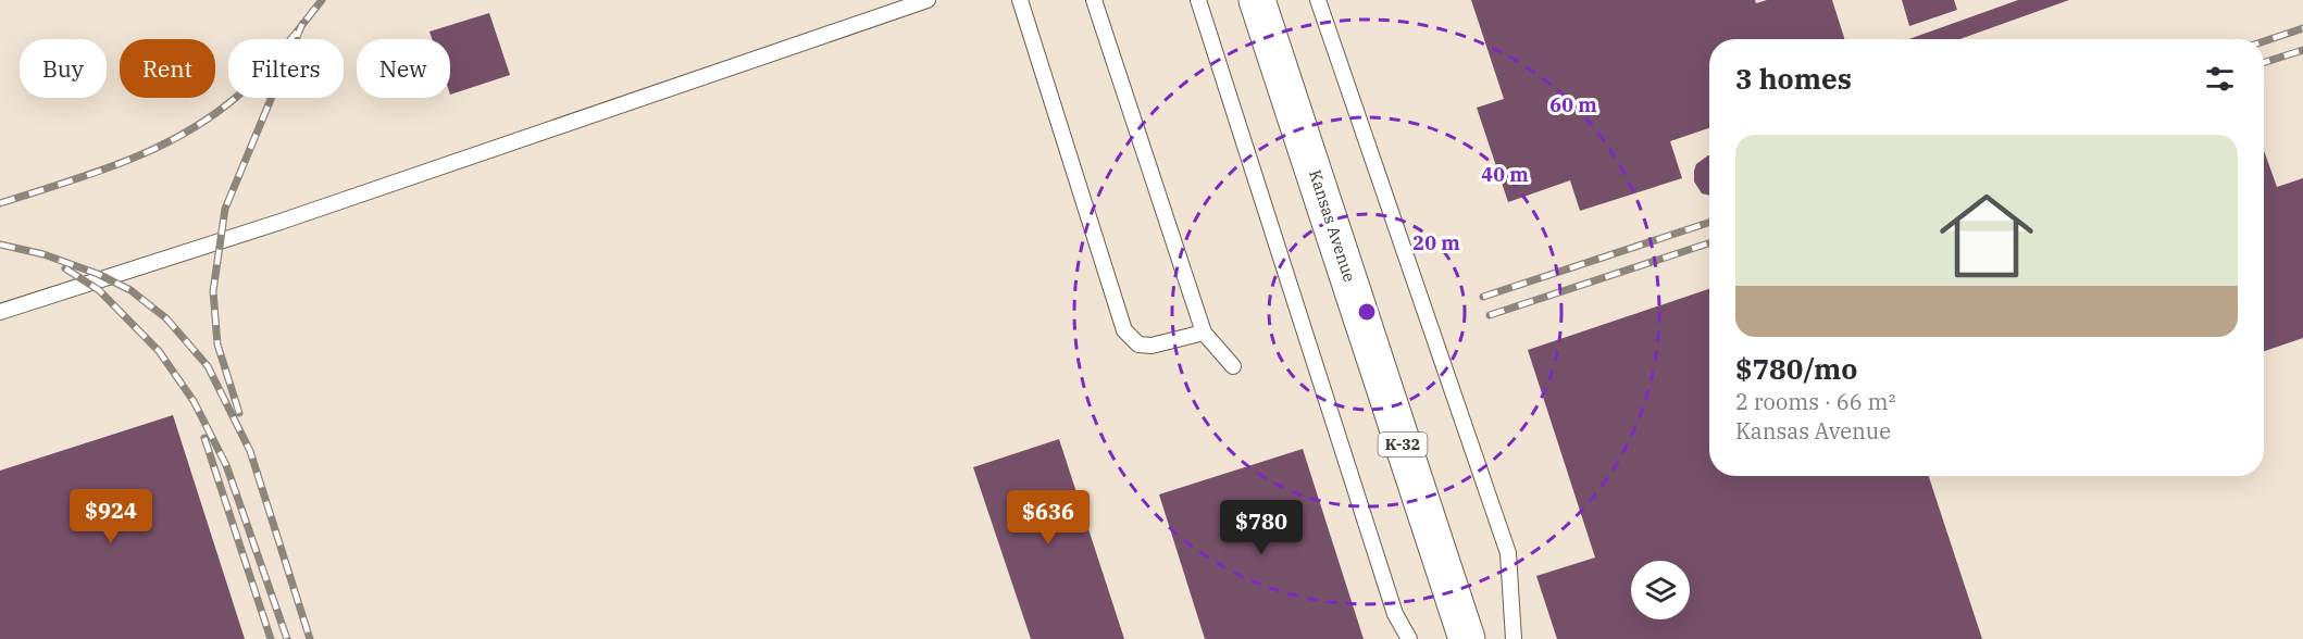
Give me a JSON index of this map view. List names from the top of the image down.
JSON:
{
  "streets": {
    "main road": ["Kansas Avenue", "K-32"]
  },
  "page": {
    "chip": [
      "Buy",
      "Rent",
      "Filters",
      "New"
    ],
    "heading": "3 homes",
    "list": [
      {
        "name": "$780/mo",
        "note": "2 rooms · 66 m² · Kansas Avenue"
      }
    ],
    "price": ["$924", "$636", "$780"]
  },
  "rings": ["60 m", "40 m", "20 m"]
}
